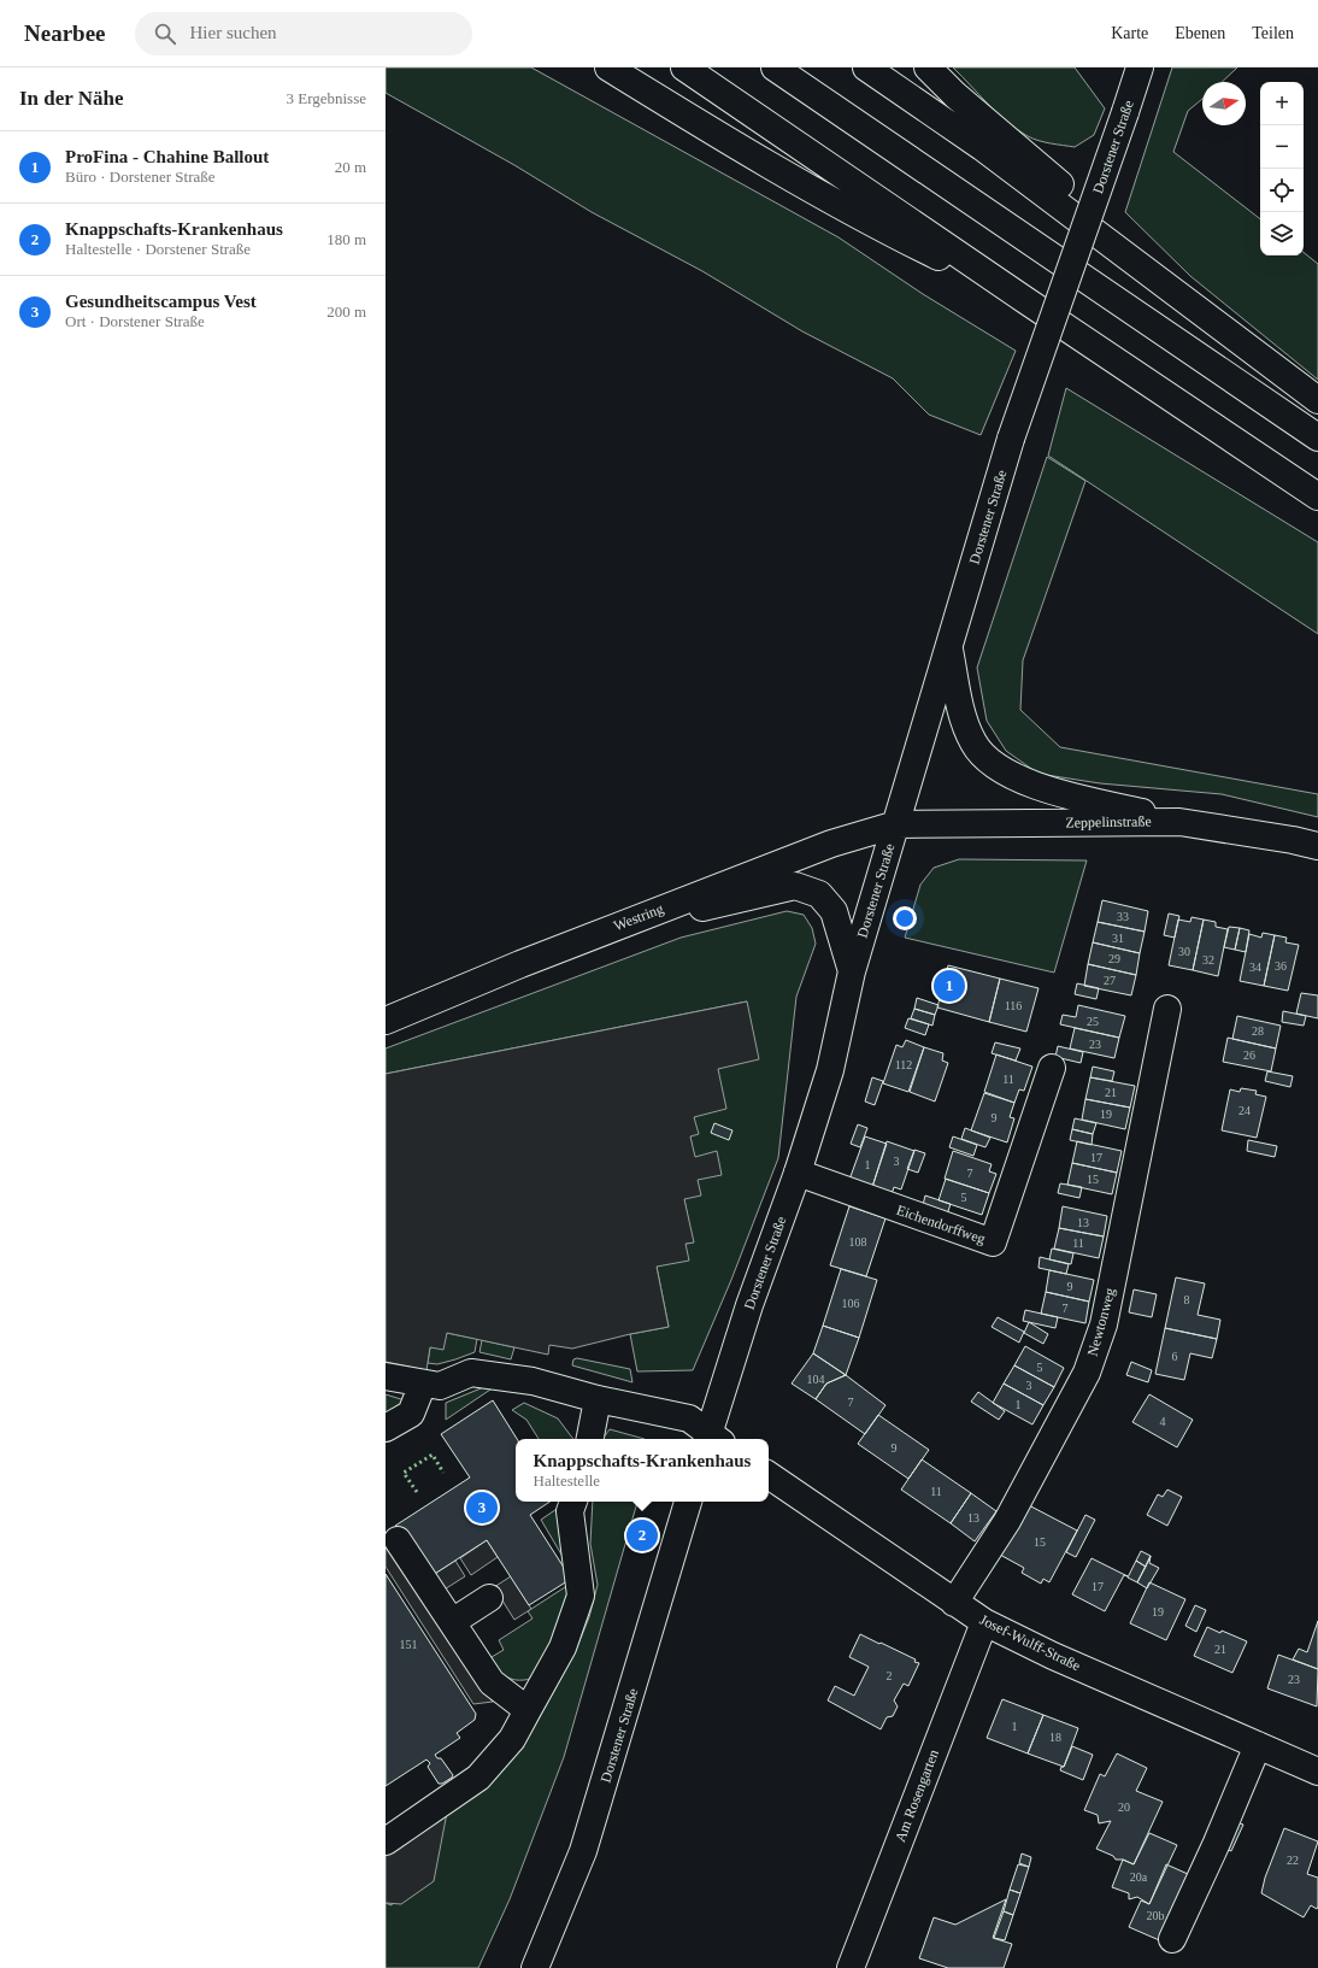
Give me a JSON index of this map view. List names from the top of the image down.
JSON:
{
  "streets": {
    "main road": [
      "Dorstener Straße",
      "Zeppelinstraße",
      "Westring",
      "Eichendorffweg",
      "Newtonweg",
      "Josef-Wulff-Straße",
      "Am Rosengarten"
    ]
  },
  "crossings": [
    ["Dorstener Straße", "Zeppelinstraße"],
    ["Dorstener Straße", "Westring"],
    ["Dorstener Straße", "Eichendorffweg"],
    ["Zeppelinstraße", "Westring"],
    ["Newtonweg", "Josef-Wulff-Straße"],
    ["Josef-Wulff-Straße", "Am Rosengarten"]
  ],
  "house_numbers": [
    "33",
    "31",
    "30",
    "29",
    "32",
    "36",
    "34",
    "27",
    "116",
    "25",
    "28",
    "23",
    "26",
    "112",
    "11",
    "21",
    "24",
    "19",
    "9",
    "17",
    "3",
    "1",
    "7",
    "15",
    "5",
    "13",
    "108",
    "11",
    "9",
    "8",
    "106",
    "7",
    "6",
    "5",
    "104",
    "3",
    "7",
    "1",
    "4",
    "9",
    "11",
    "13",
    "15",
    "17",
    "19",
    "151",
    "21",
    "2",
    "23",
    "1",
    "18",
    "20",
    "22",
    "20a",
    "20b"
  ],
  "north": "right",
  "page": {
    "header": "Nearbee",
    "search": "Hier suchen",
    "nav": ["Karte", "Ebenen", "Teilen"],
    "heading": ["In der Nähe", "3 Ergebnisse"],
    "map_buttons": ["+", "−"],
    "list": [
      {
        "mark": "1",
        "name": "ProFina - Chahine Ballout",
        "note": "Büro · Dorstener Straße",
        "value": "20 m"
      },
      {
        "mark": "2",
        "name": "Knappschafts-Krankenhaus",
        "note": "Haltestelle · Dorstener Straße",
        "value": "180 m"
      },
      {
        "mark": "3",
        "name": "Gesundheitscampus Vest",
        "note": "Ort · Dorstener Straße",
        "value": "200 m"
      }
    ],
    "pins": ["1", "3", "2"],
    "popup": ["Knappschafts-Krankenhaus", "Haltestelle"]
  }
}
